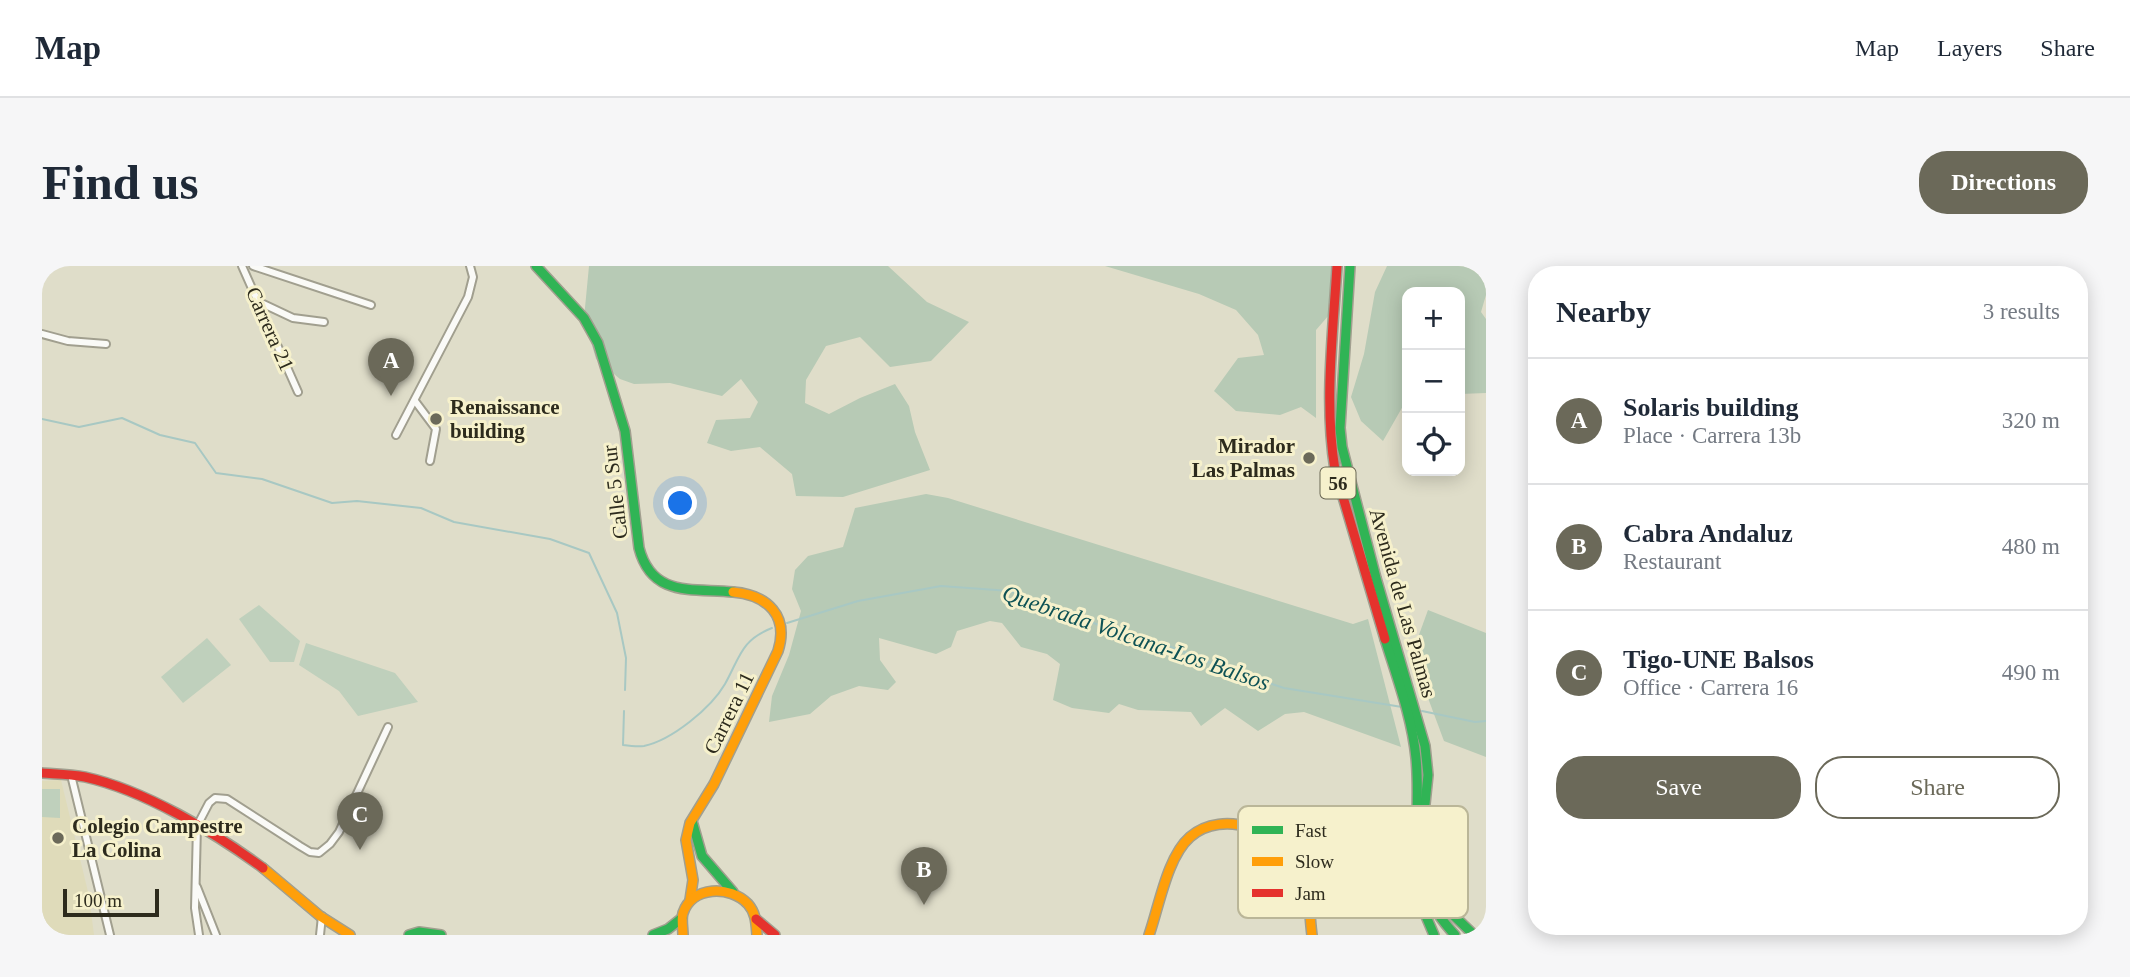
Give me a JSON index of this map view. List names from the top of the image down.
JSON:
{
  "streets": {
    "main road": [
      "56",
      "Calle 5 Sur",
      "Avenida de Las Palmas",
      "Carrera 11"
    ],
    "street": ["Carrera 21"]
  },
  "crossings": [
    ["Calle 5 Sur", "Carrera 11"]
  ],
  "water": ["Quebrada Volcana-Los Balsos"],
  "places": ["Renaissance building", "Mirador Las Palmas", "Colegio Campestre La Colina"],
  "legend": ["Fast", "Slow", "Jam"],
  "scale_bar": "100 m",
  "page": {
    "header": "Map",
    "nav": ["Map", "Layers", "Share"],
    "buttons": [
      "Directions",
      ["Save", "Share"]
    ],
    "title": "Find us",
    "heading": ["Nearby", "3 results"],
    "map_buttons": ["+", "−"],
    "pins": ["A", "C", "B"],
    "list": [
      {
        "mark": "A",
        "name": "Solaris building",
        "note": "Place · Carrera 13b",
        "value": "320 m"
      },
      {
        "mark": "B",
        "name": "Cabra Andaluz",
        "note": "Restaurant",
        "value": "480 m"
      },
      {
        "mark": "C",
        "name": "Tigo-UNE Balsos",
        "note": "Office · Carrera 16",
        "value": "490 m"
      }
    ],
    "scale": "100 m"
  }
}
